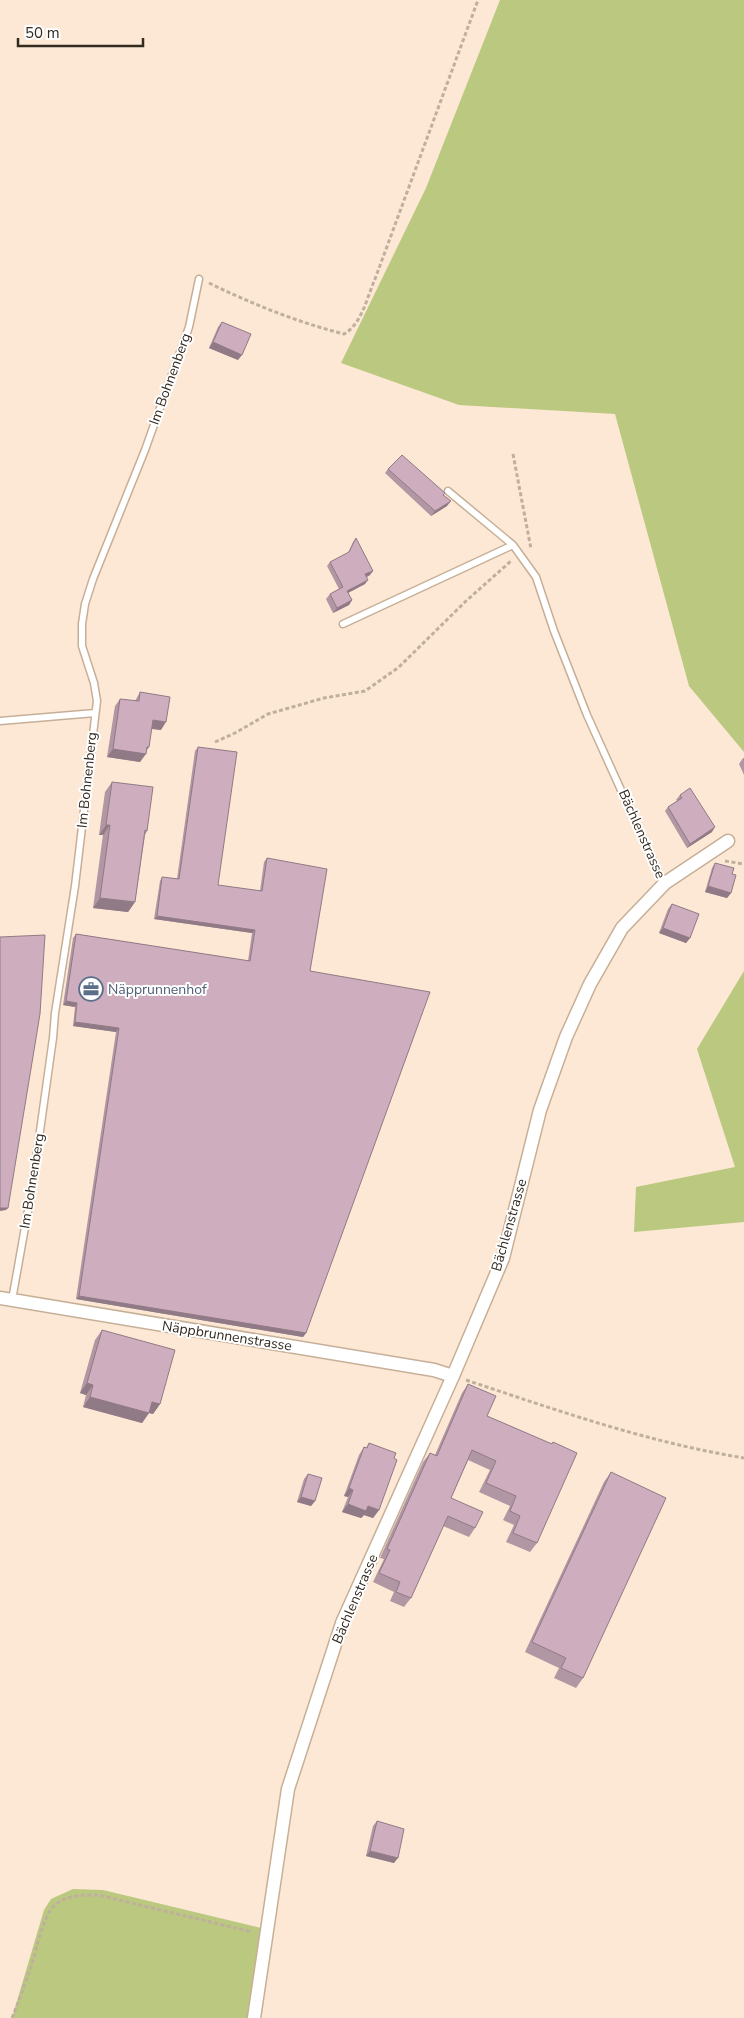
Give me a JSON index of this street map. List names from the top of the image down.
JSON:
{
  "streets": {
    "street": ["Bächlenstrasse", "Näppbrunnenstrasse"],
    "lane": ["Im Bohnenberg"]
  },
  "crossings": [
    ["Im Bohnenberg", "Näppbrunnenstrasse"],
    ["Bächlenstrasse", "Näppbrunnenstrasse"]
  ],
  "places": {
    "office": ["Näpprunnenhof"]
  },
  "scale_bar": "50 m"
}
